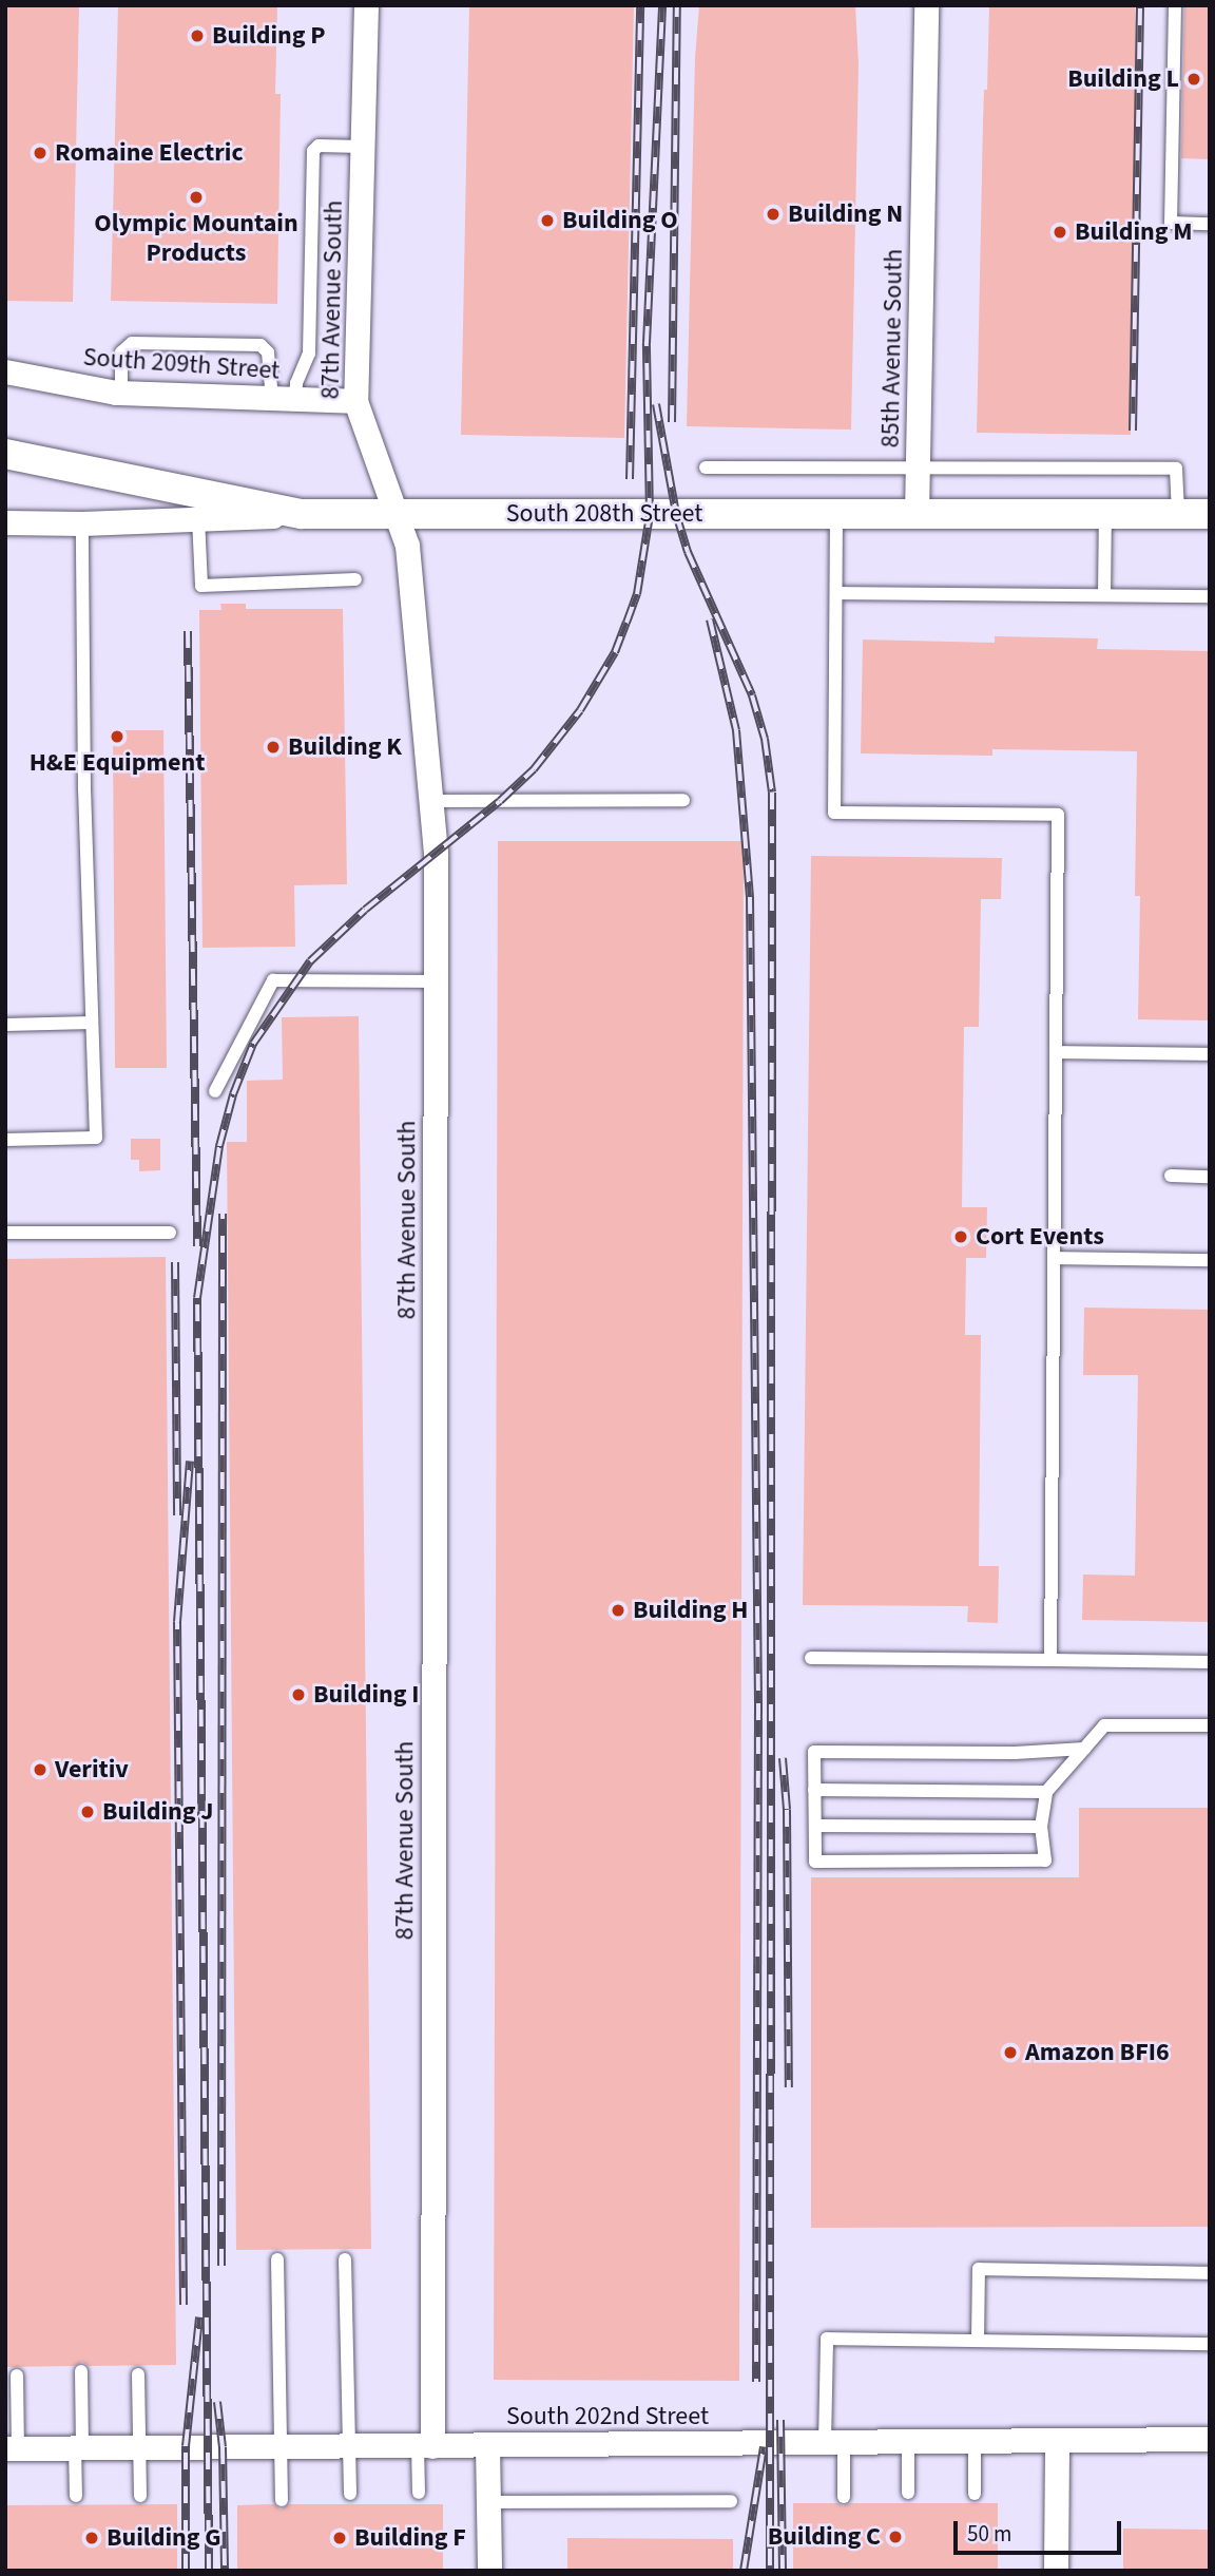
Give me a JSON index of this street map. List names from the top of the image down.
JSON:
{
  "streets": {
    "street": [
      "87th Avenue South",
      "85th Avenue South",
      "South 209th Street",
      "South 208th Street",
      "South 202nd Street"
    ]
  },
  "crossings": [
    ["87th Avenue South", "South 209th Street"],
    ["87th Avenue South", "South 208th Street"],
    ["87th Avenue South", "South 202nd Street"],
    ["85th Avenue South", "South 208th Street"]
  ],
  "places": [
    "Building P",
    "Building L",
    "Romaine Electric",
    "Olympic Mountain Products",
    "Building N",
    "Building O",
    "Building M",
    "H&E Equipment",
    "Building K",
    "Cort Events",
    "Building H",
    "Building I",
    "Veritiv",
    "Building J",
    "Amazon BFI6",
    "Building C",
    "Building G",
    "Building F"
  ],
  "scale_bar": "50 m"
}
